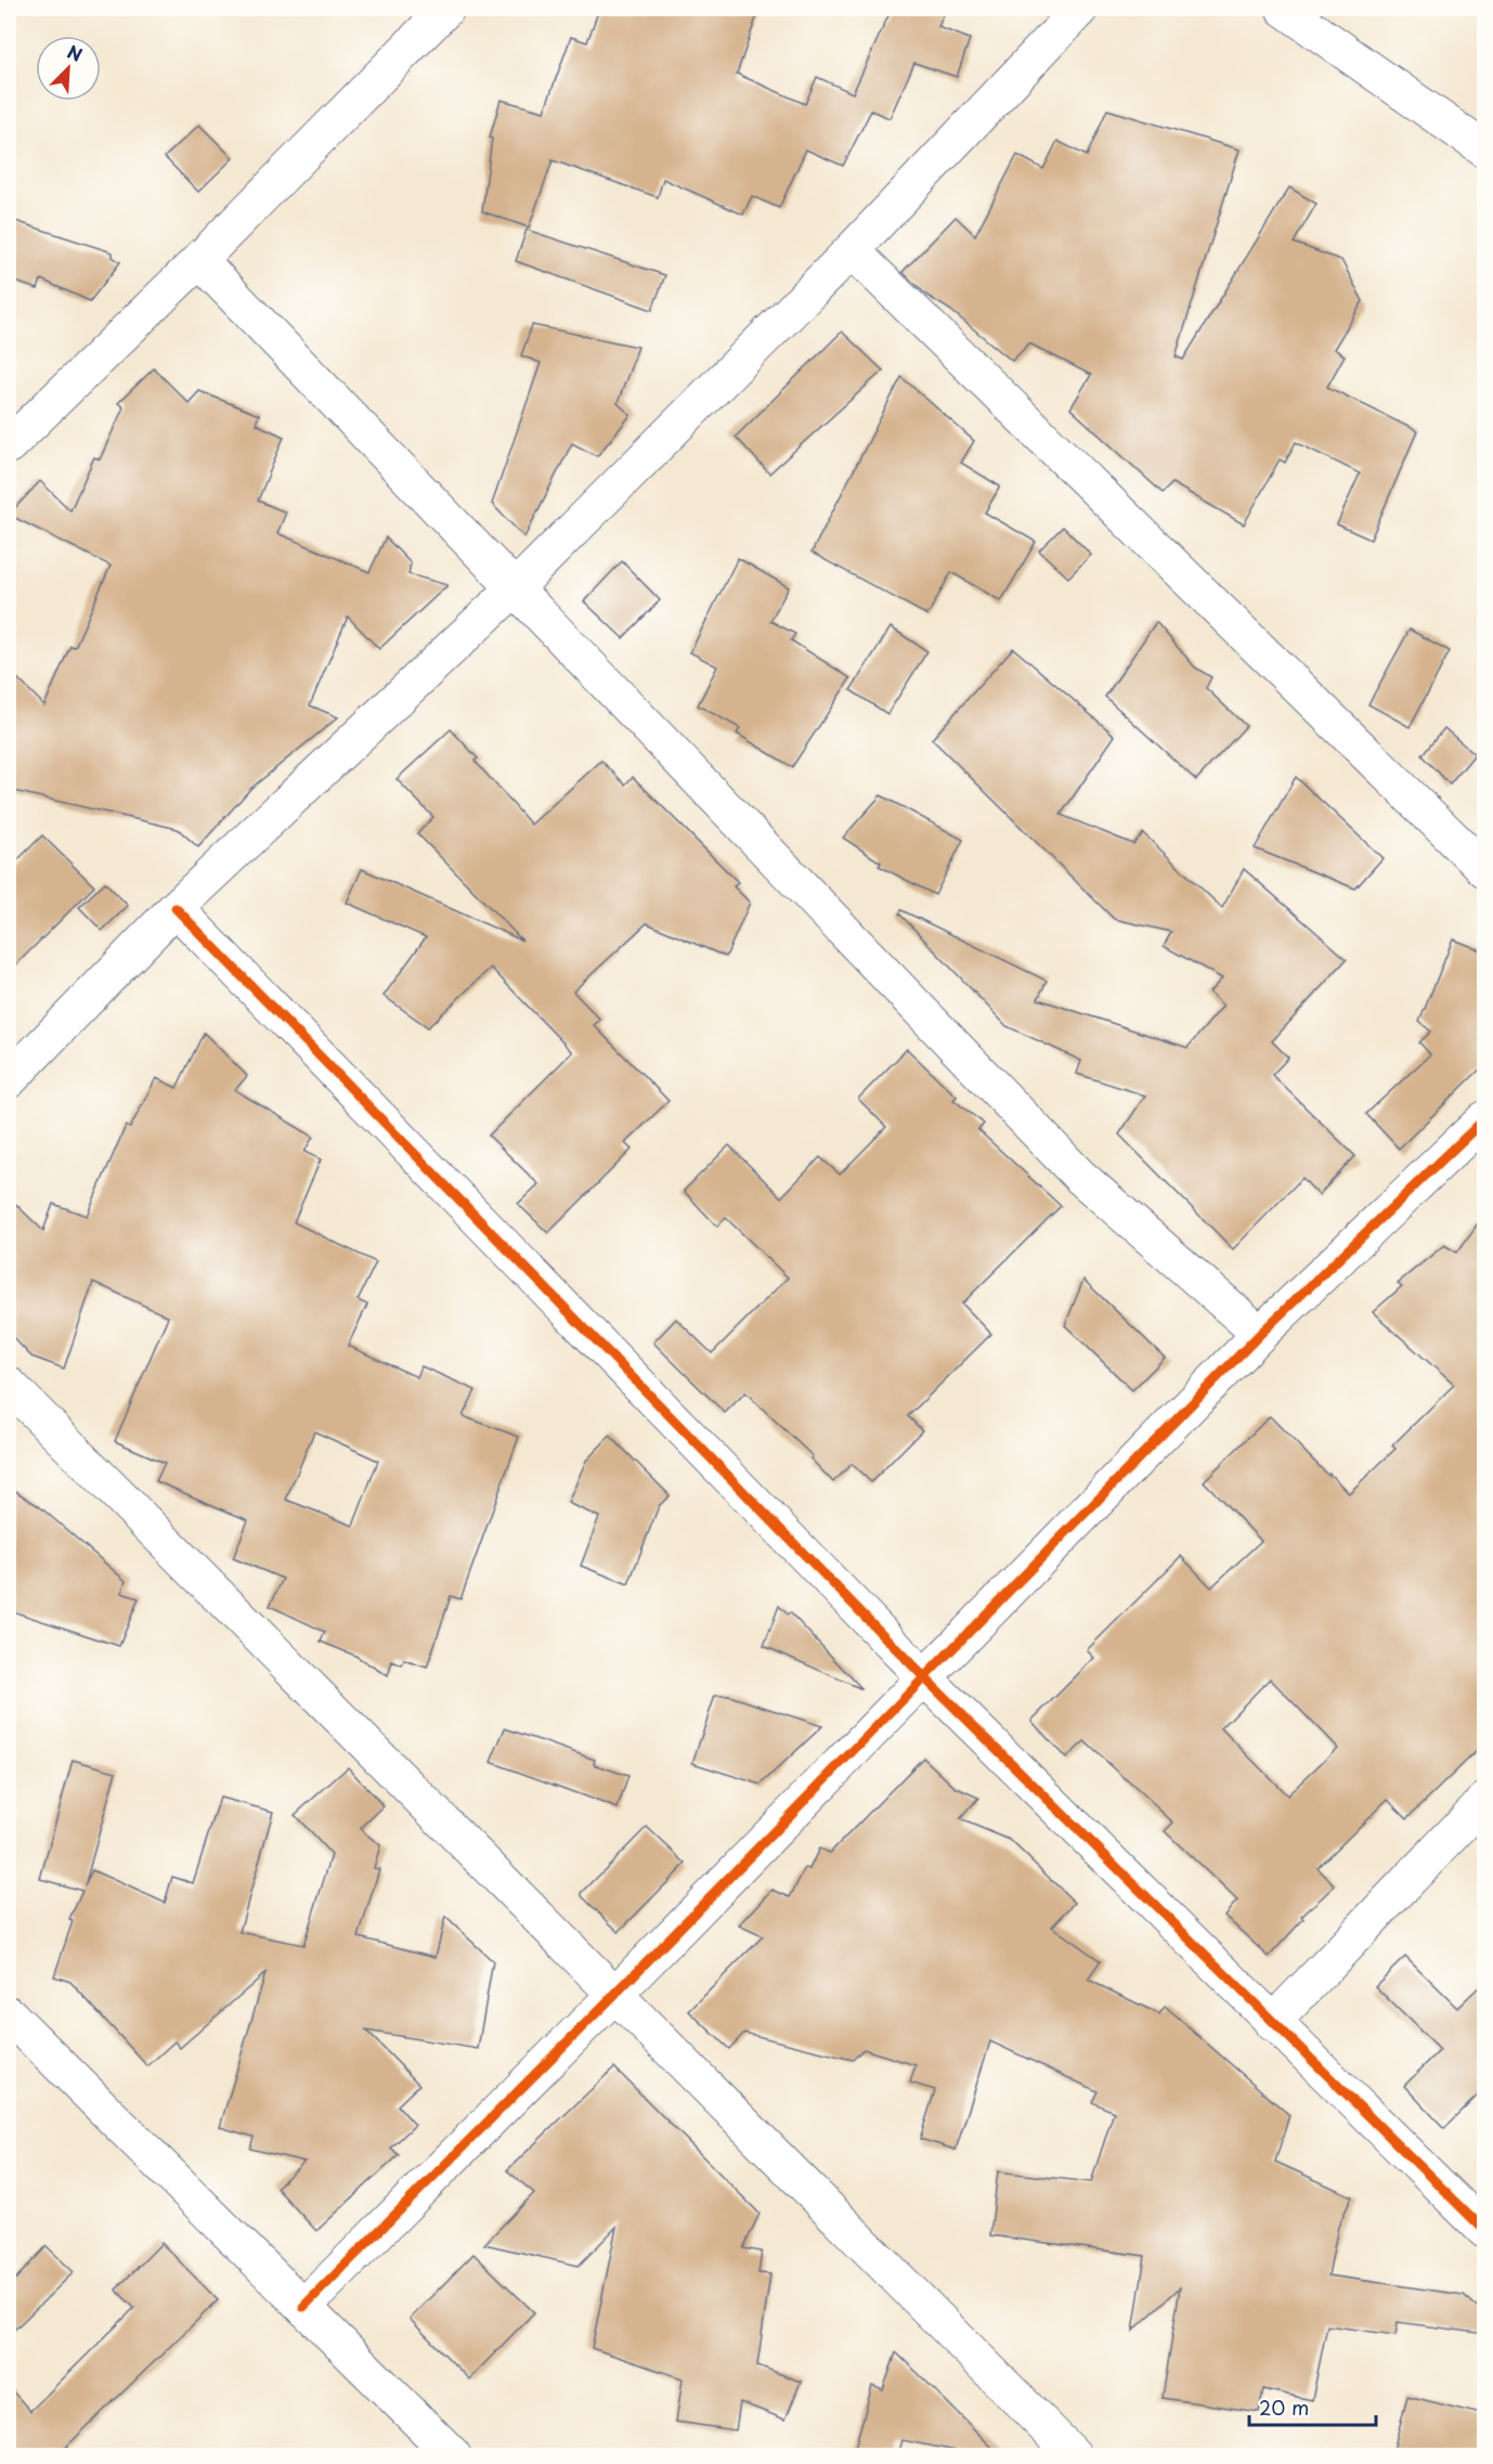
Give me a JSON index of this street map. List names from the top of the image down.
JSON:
{
  "scale_bar": "20 m",
  "north": "top right"
}
